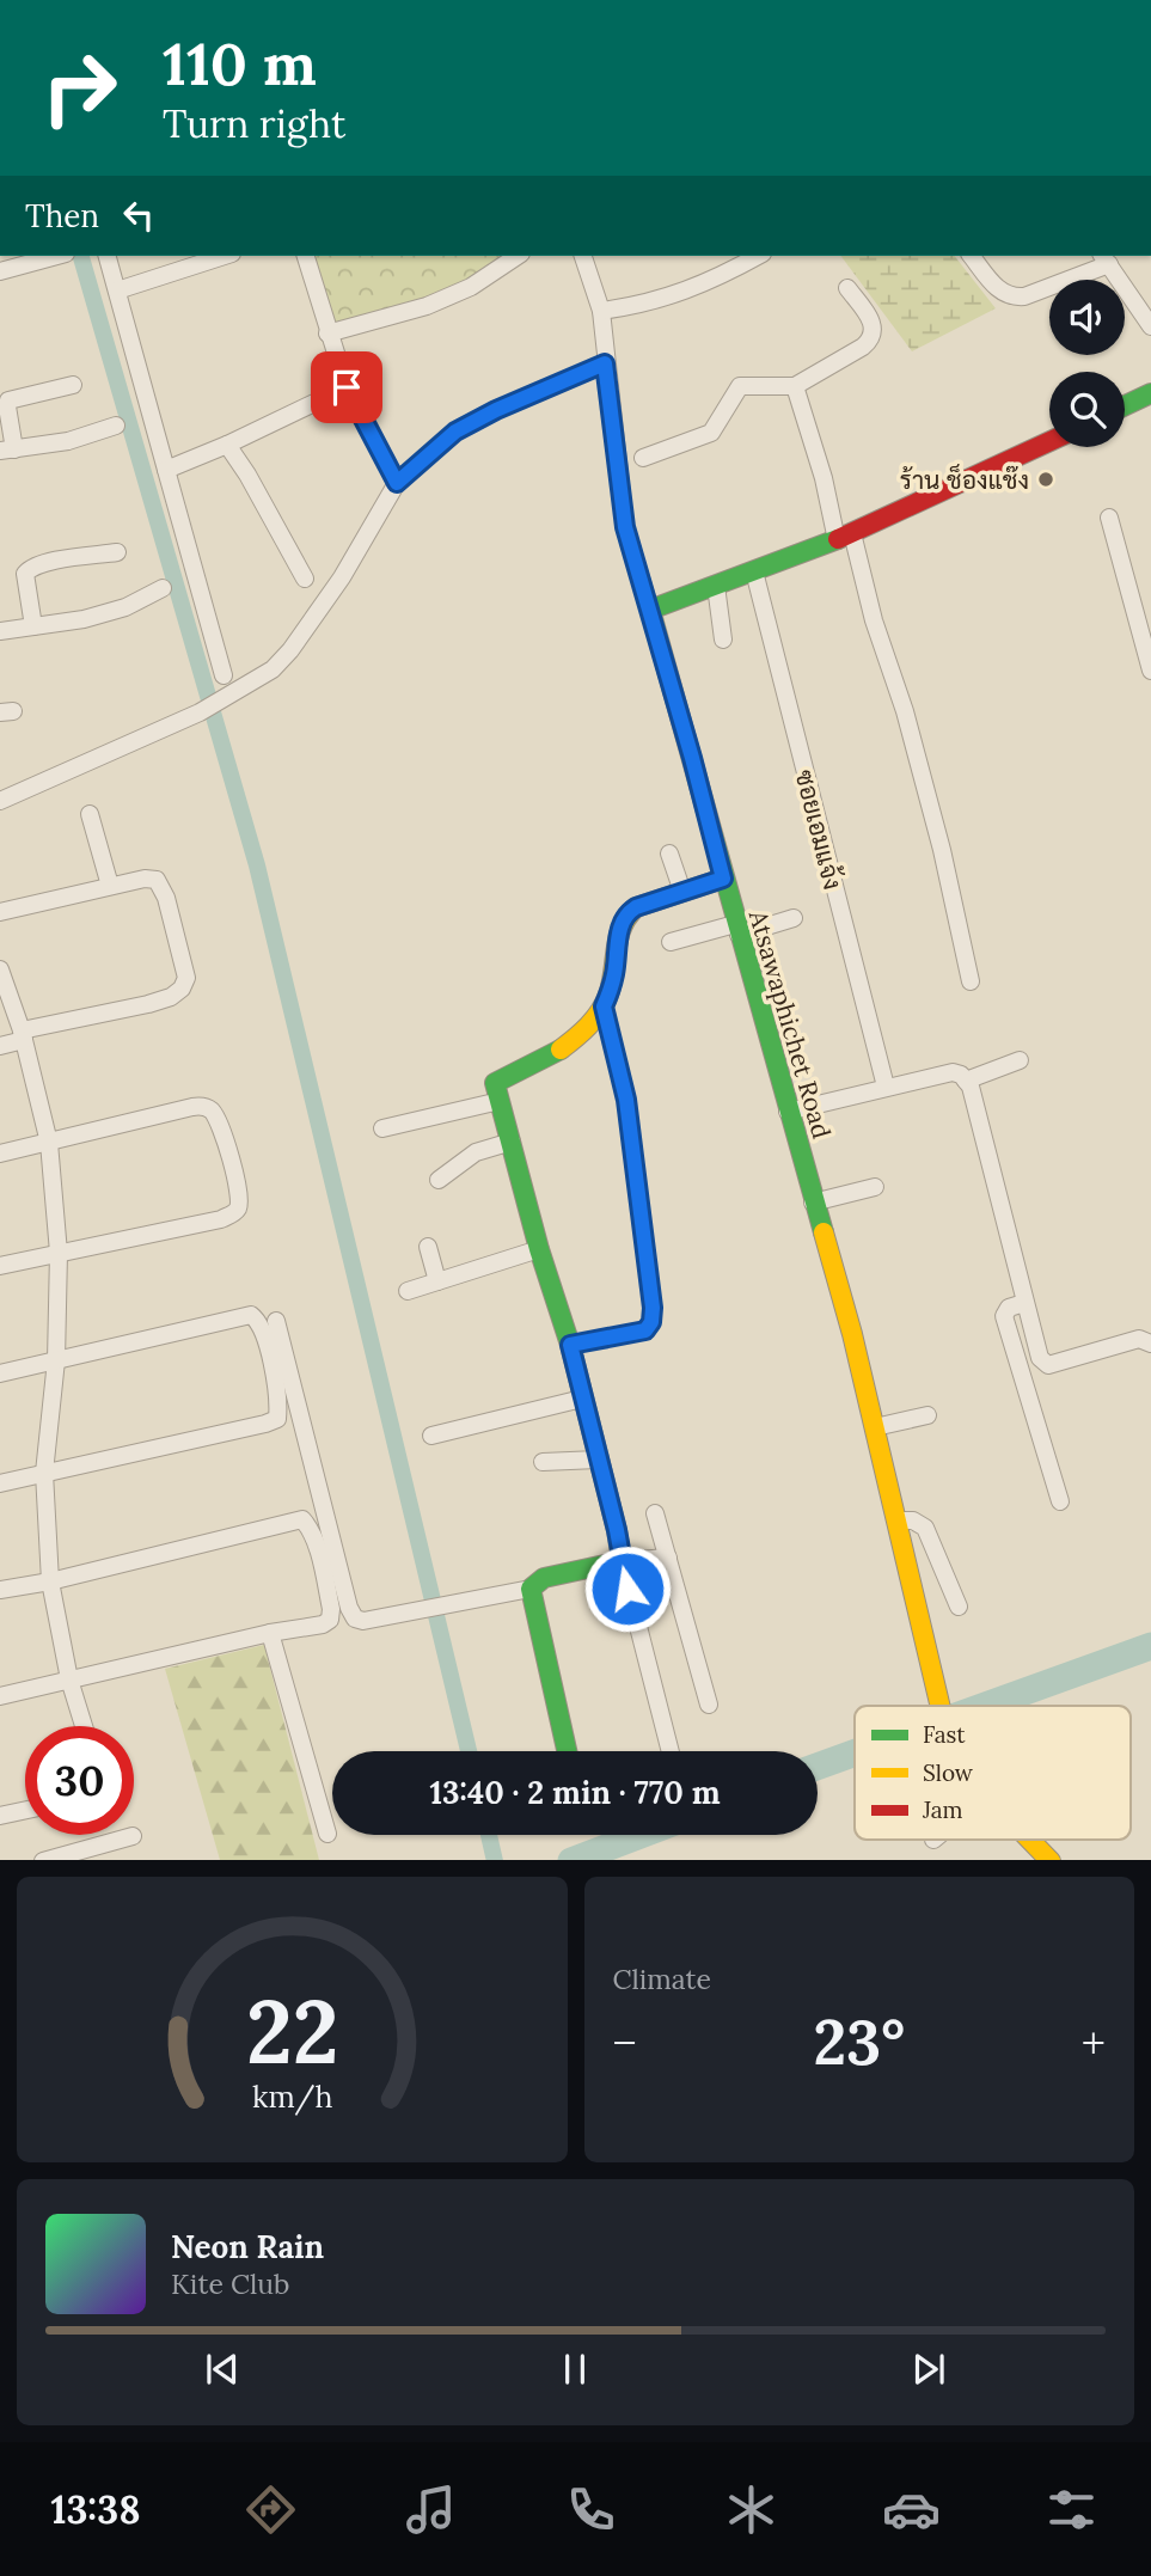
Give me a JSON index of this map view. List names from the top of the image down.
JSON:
{
  "streets": {
    "street": ["ซอยเอมแจ้ง", "Atsawaphichet Road"]
  },
  "places": ["ร้าน ช็องแช๊ง"],
  "legend": ["Fast", "Slow", "Jam"],
  "page": {
    "turn": ["110 m", "Turn right"],
    "then": "Then",
    "limit": "30",
    "trip": "13:40 · 2 min · 770 m",
    "tile": "Climate",
    "heat": ["−", "23°", "+"],
    "song": ["Neon Rain", "Kite Club"],
    "tabs": "13:38",
    "gauge": ["22", "km/h"]
  }
}
